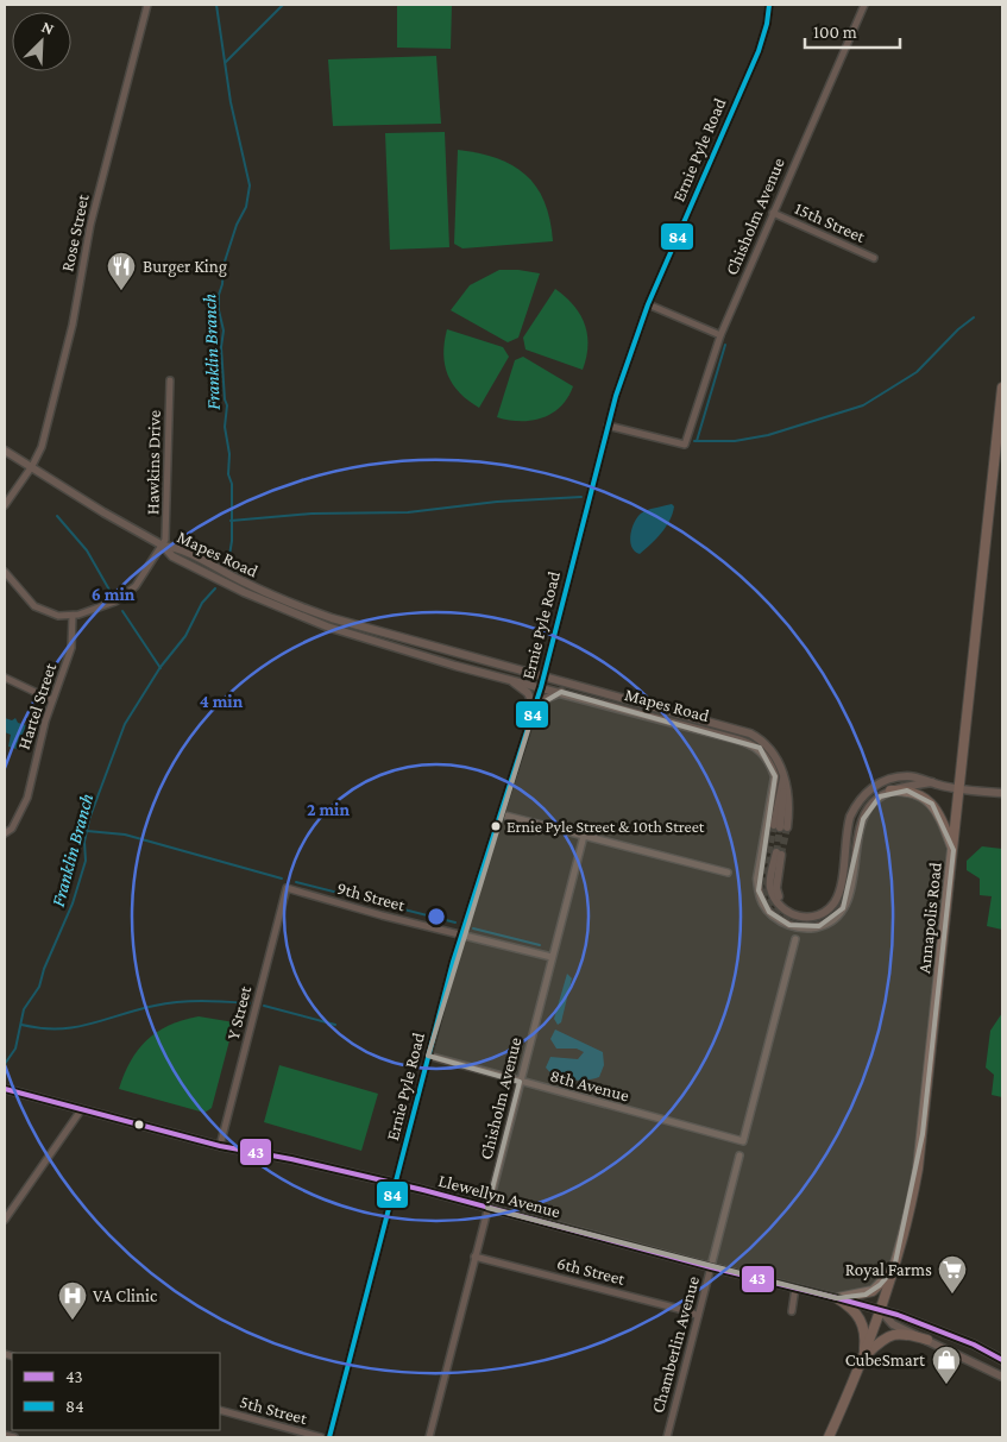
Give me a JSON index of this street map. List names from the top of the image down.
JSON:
{
  "streets": {
    "main road": ["Annapolis Road"],
    "street": [
      "Ernie Pyle Road",
      "Chisholm Avenue",
      "15th Street",
      "Rose Street",
      "Hawkins Drive",
      "Mapes Road",
      "Hartel Street",
      "9th Street",
      "Y Street",
      "8th Avenue",
      "Llewellyn Avenue",
      "6th Street",
      "Chamberlin Avenue",
      "5th Street"
    ]
  },
  "crossings": [
    ["Ernie Pyle Road", "Chisholm Avenue"],
    ["Ernie Pyle Road", "Mapes Road"],
    ["Ernie Pyle Road", "9th Street"],
    ["Ernie Pyle Road", "8th Avenue"],
    ["Ernie Pyle Road", "Llewellyn Avenue"],
    ["Chisholm Avenue", "15th Street"],
    ["Chisholm Avenue", "9th Street"],
    ["Chisholm Avenue", "8th Avenue"],
    ["Chisholm Avenue", "Llewellyn Avenue"],
    ["Chisholm Avenue", "6th Street"],
    ["Rose Street", "Mapes Road"],
    ["Hawkins Drive", "Mapes Road"],
    ["Mapes Road", "Annapolis Road"],
    ["9th Street", "Y Street"],
    ["Annapolis Road", "Llewellyn Avenue"],
    ["Y Street", "Llewellyn Avenue"],
    ["Llewellyn Avenue", "Chamberlin Avenue"],
    ["6th Street", "Chamberlin Avenue"]
  ],
  "water": ["Franklin Branch"],
  "places": {
    "restaurant": ["Burger King"],
    "other": ["Ernie Pyle Street & 10th Street"],
    "supermarket": ["Royal Farms"],
    "hospital": ["VA Clinic"],
    "shop": ["CubeSmart"]
  },
  "lines": ["transit line 84", "transit line 43"],
  "legend": ["43", "84"],
  "scale_bar": "100 m",
  "north": "top right",
  "rings": ["6 min", "4 min", "2 min"]
}
